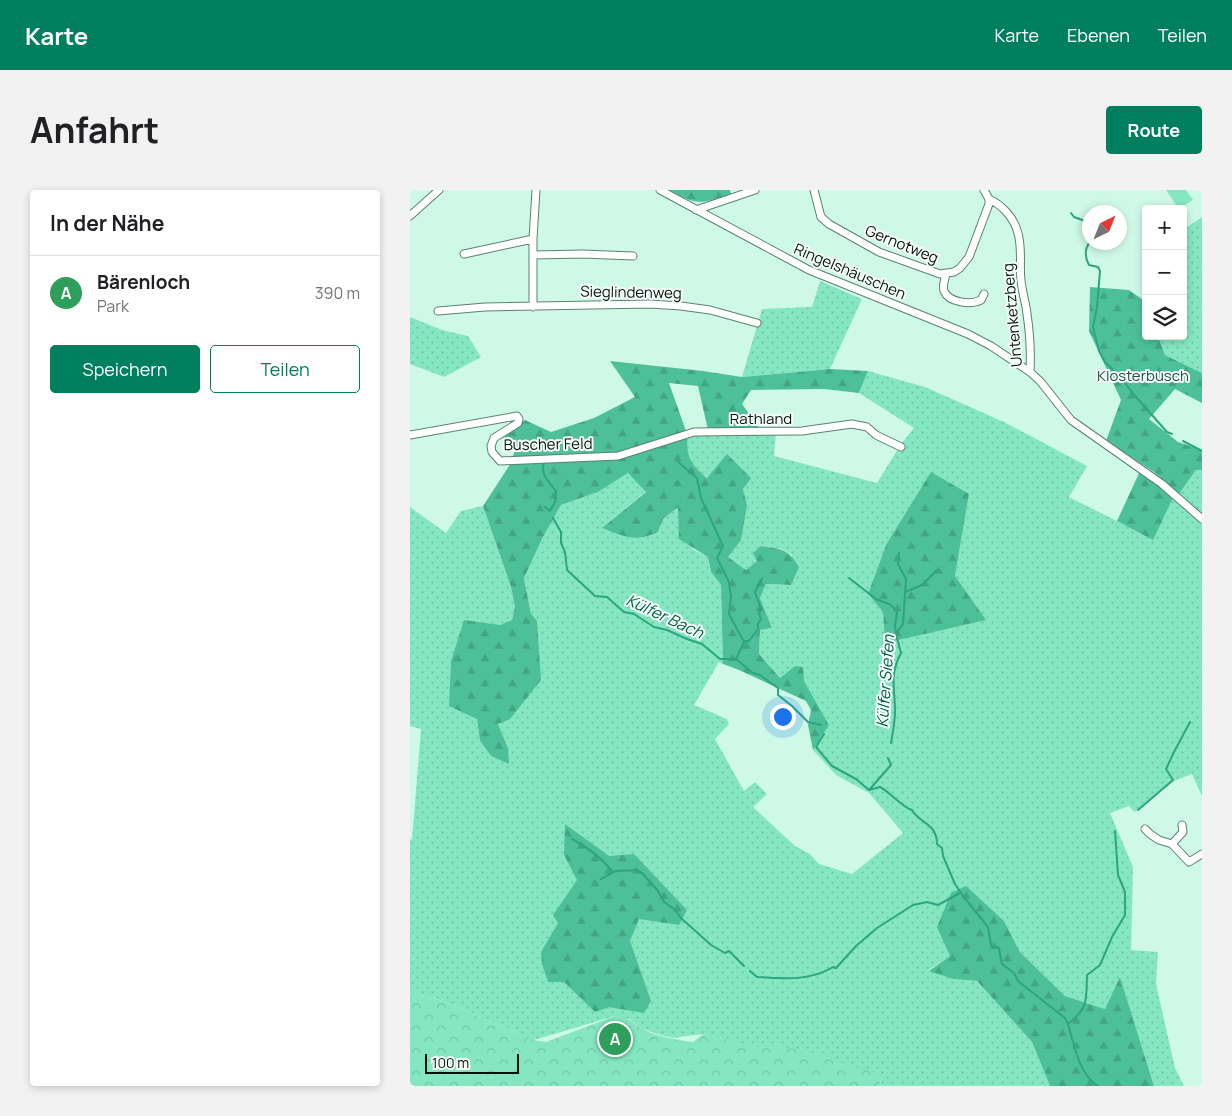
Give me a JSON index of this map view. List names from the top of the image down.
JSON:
{
  "streets": {
    "street": [
      "Gernotweg",
      "Ringelshäuschen",
      "Sieglindenweg",
      "Untenketzberg",
      "Rathland",
      "Buscher Feld"
    ]
  },
  "crossings": [
    ["Gernotweg", "Untenketzberg"],
    ["Ringelshäuschen", "Untenketzberg"],
    ["Rathland", "Buscher Feld"]
  ],
  "water": ["Külfer Bach", "Külfer Siefen"],
  "parks": ["Klosterbusch"],
  "scale_bar": "100 m",
  "north": "top right",
  "page": {
    "header": "Karte",
    "nav": ["Karte", "Ebenen", "Teilen"],
    "title": "Anfahrt",
    "buttons": [
      "Route",
      ["Speichern", "Teilen"]
    ],
    "heading": "In der Nähe",
    "map_buttons": ["+", "−"],
    "list": [
      {
        "mark": "A",
        "name": "Bärenloch",
        "note": "Park",
        "value": "390 m"
      }
    ],
    "pins": "A",
    "scale": "100 m"
  }
}
